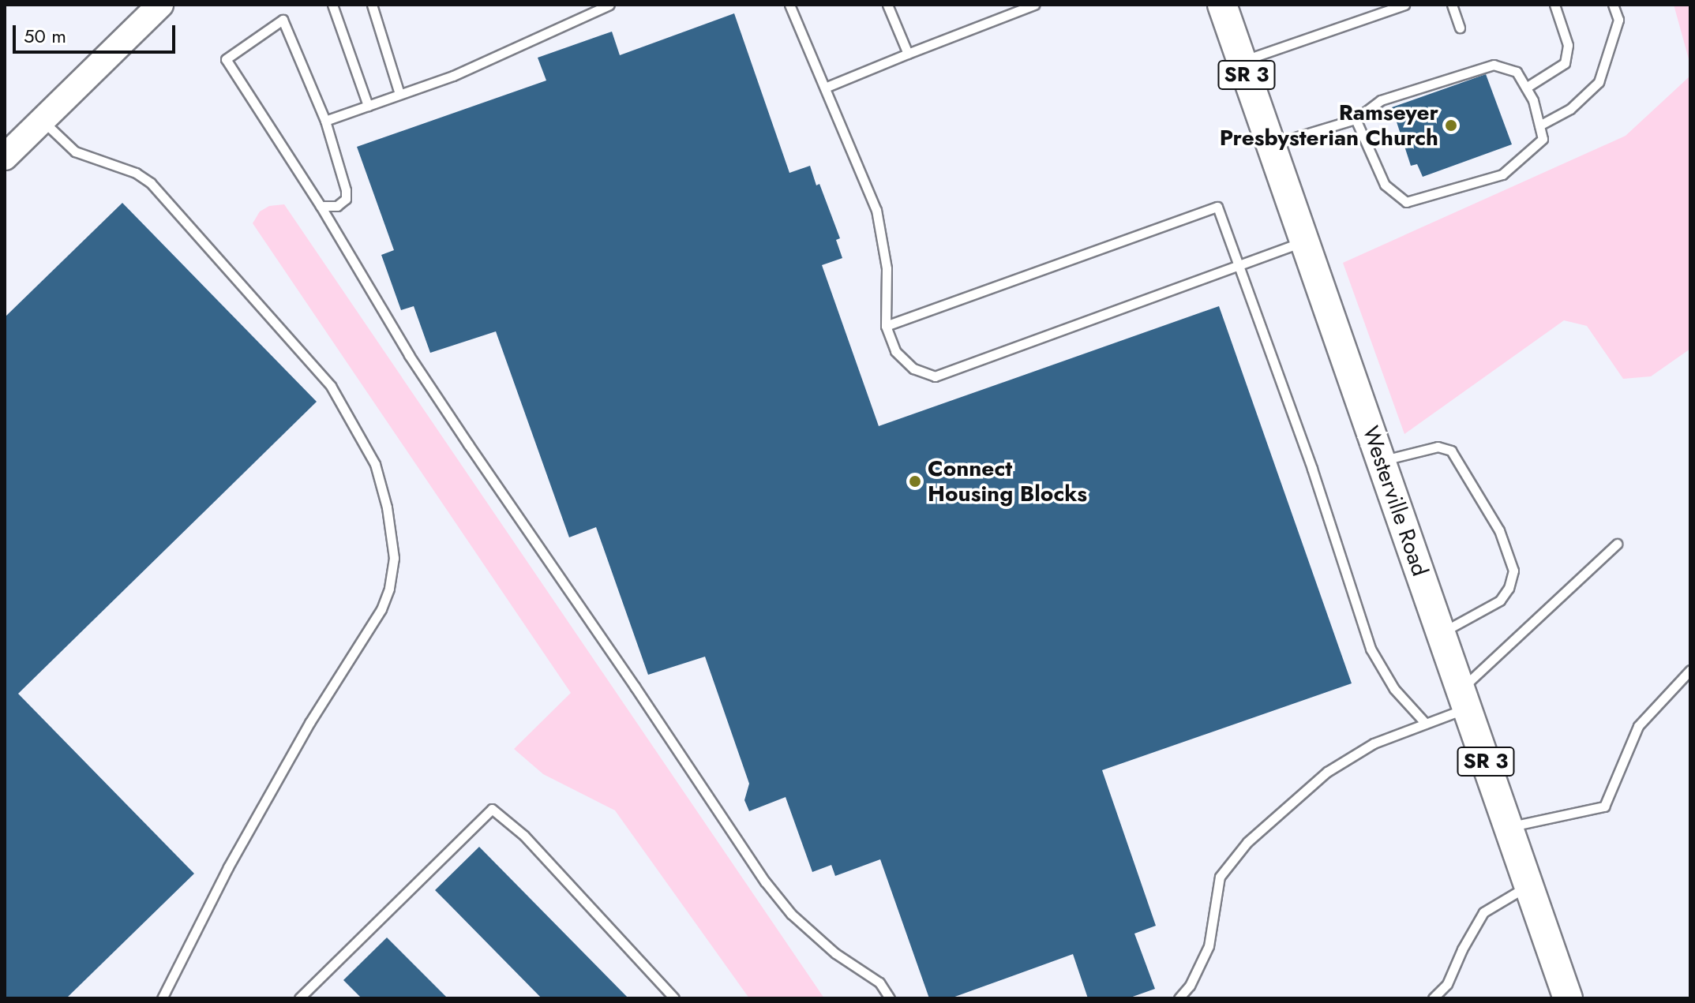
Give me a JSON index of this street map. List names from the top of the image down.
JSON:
{
  "streets": {
    "main road": ["SR 3", "Westerville Road"]
  },
  "places": ["Ramseyer Presbysterian Church", "Connect Housing Blocks"],
  "scale_bar": "50 m"
}
